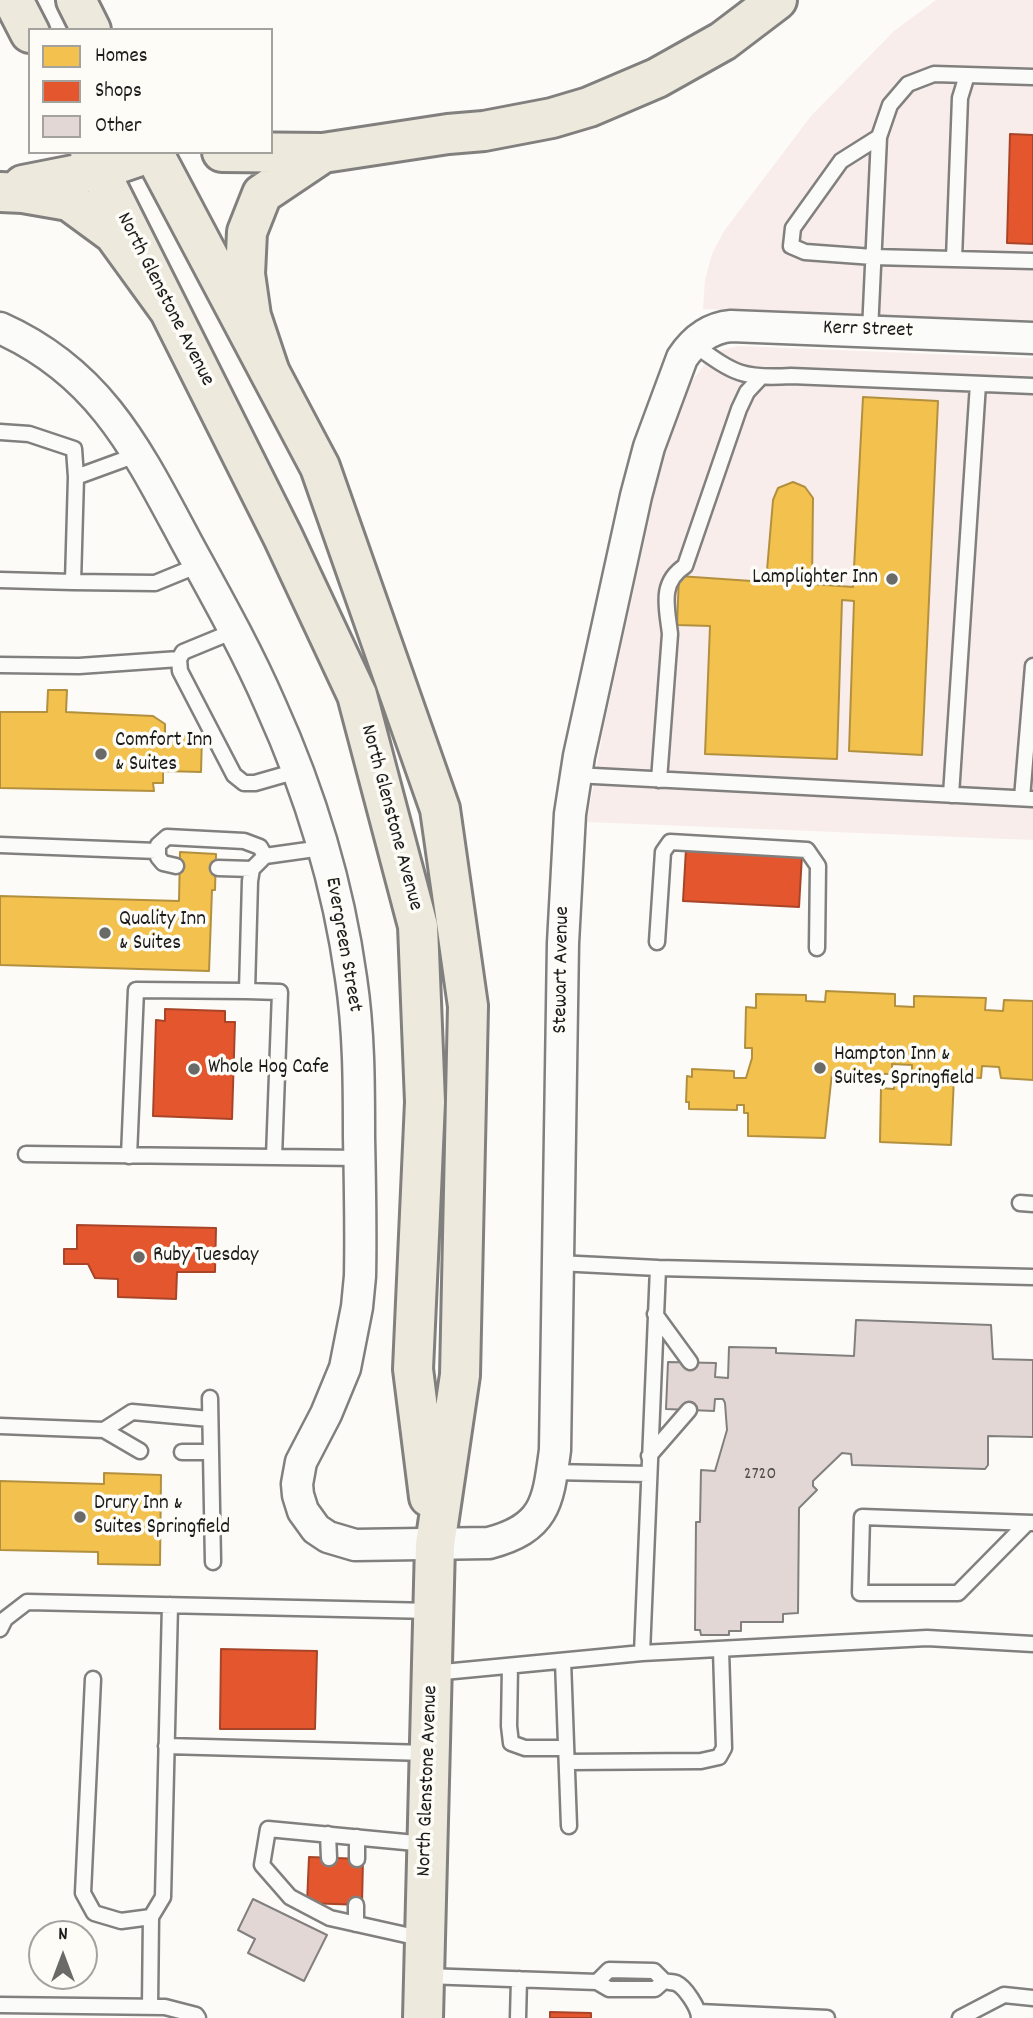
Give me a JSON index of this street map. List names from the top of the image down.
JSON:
{
  "streets": {
    "main road": ["North Glenstone Avenue"],
    "street": ["Kerr Street", "Evergreen Street", "Stewart Avenue"]
  },
  "crossings": [
    ["North Glenstone Avenue", "Evergreen Street"],
    ["North Glenstone Avenue", "Stewart Avenue"],
    ["Kerr Street", "Stewart Avenue"],
    ["Evergreen Street", "Stewart Avenue"]
  ],
  "places": [
    "Lamplighter Inn",
    "Comfort Inn & Suites",
    "Quality Inn & Suites",
    "Hampton Inn & Suites, Springfield",
    "Whole Hog Cafe",
    "Ruby Tuesday",
    "Drury Inn & Suites Springfield"
  ],
  "house_numbers": ["2720"],
  "legend": ["Homes", "Shops", "Other"],
  "north": "top"
}
